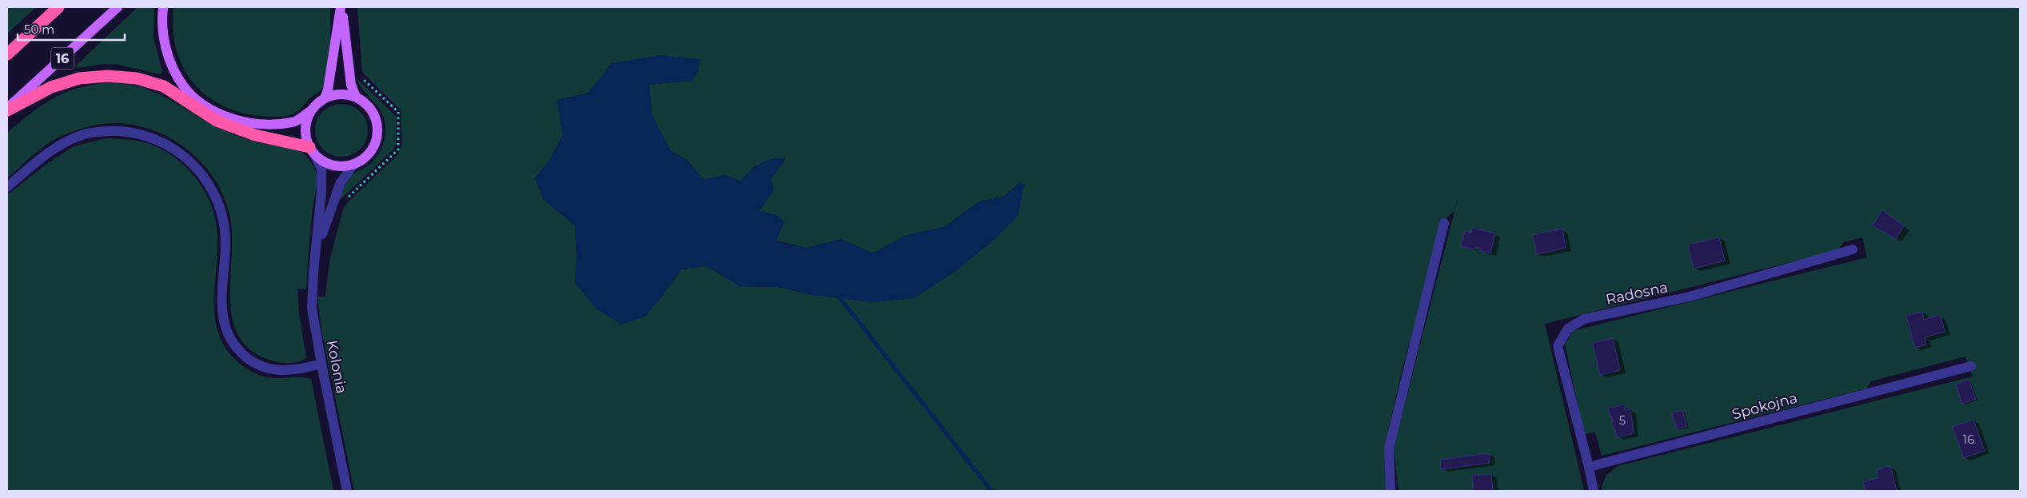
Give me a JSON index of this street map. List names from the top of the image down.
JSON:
{
  "streets": {
    "main road": ["16"],
    "street": ["Radosna", "Kolonia", "Spokojna"]
  },
  "crossings": [
    ["Radosna", "Spokojna"]
  ],
  "house_numbers": ["5", "16"],
  "scale_bar": "50 m"
}
